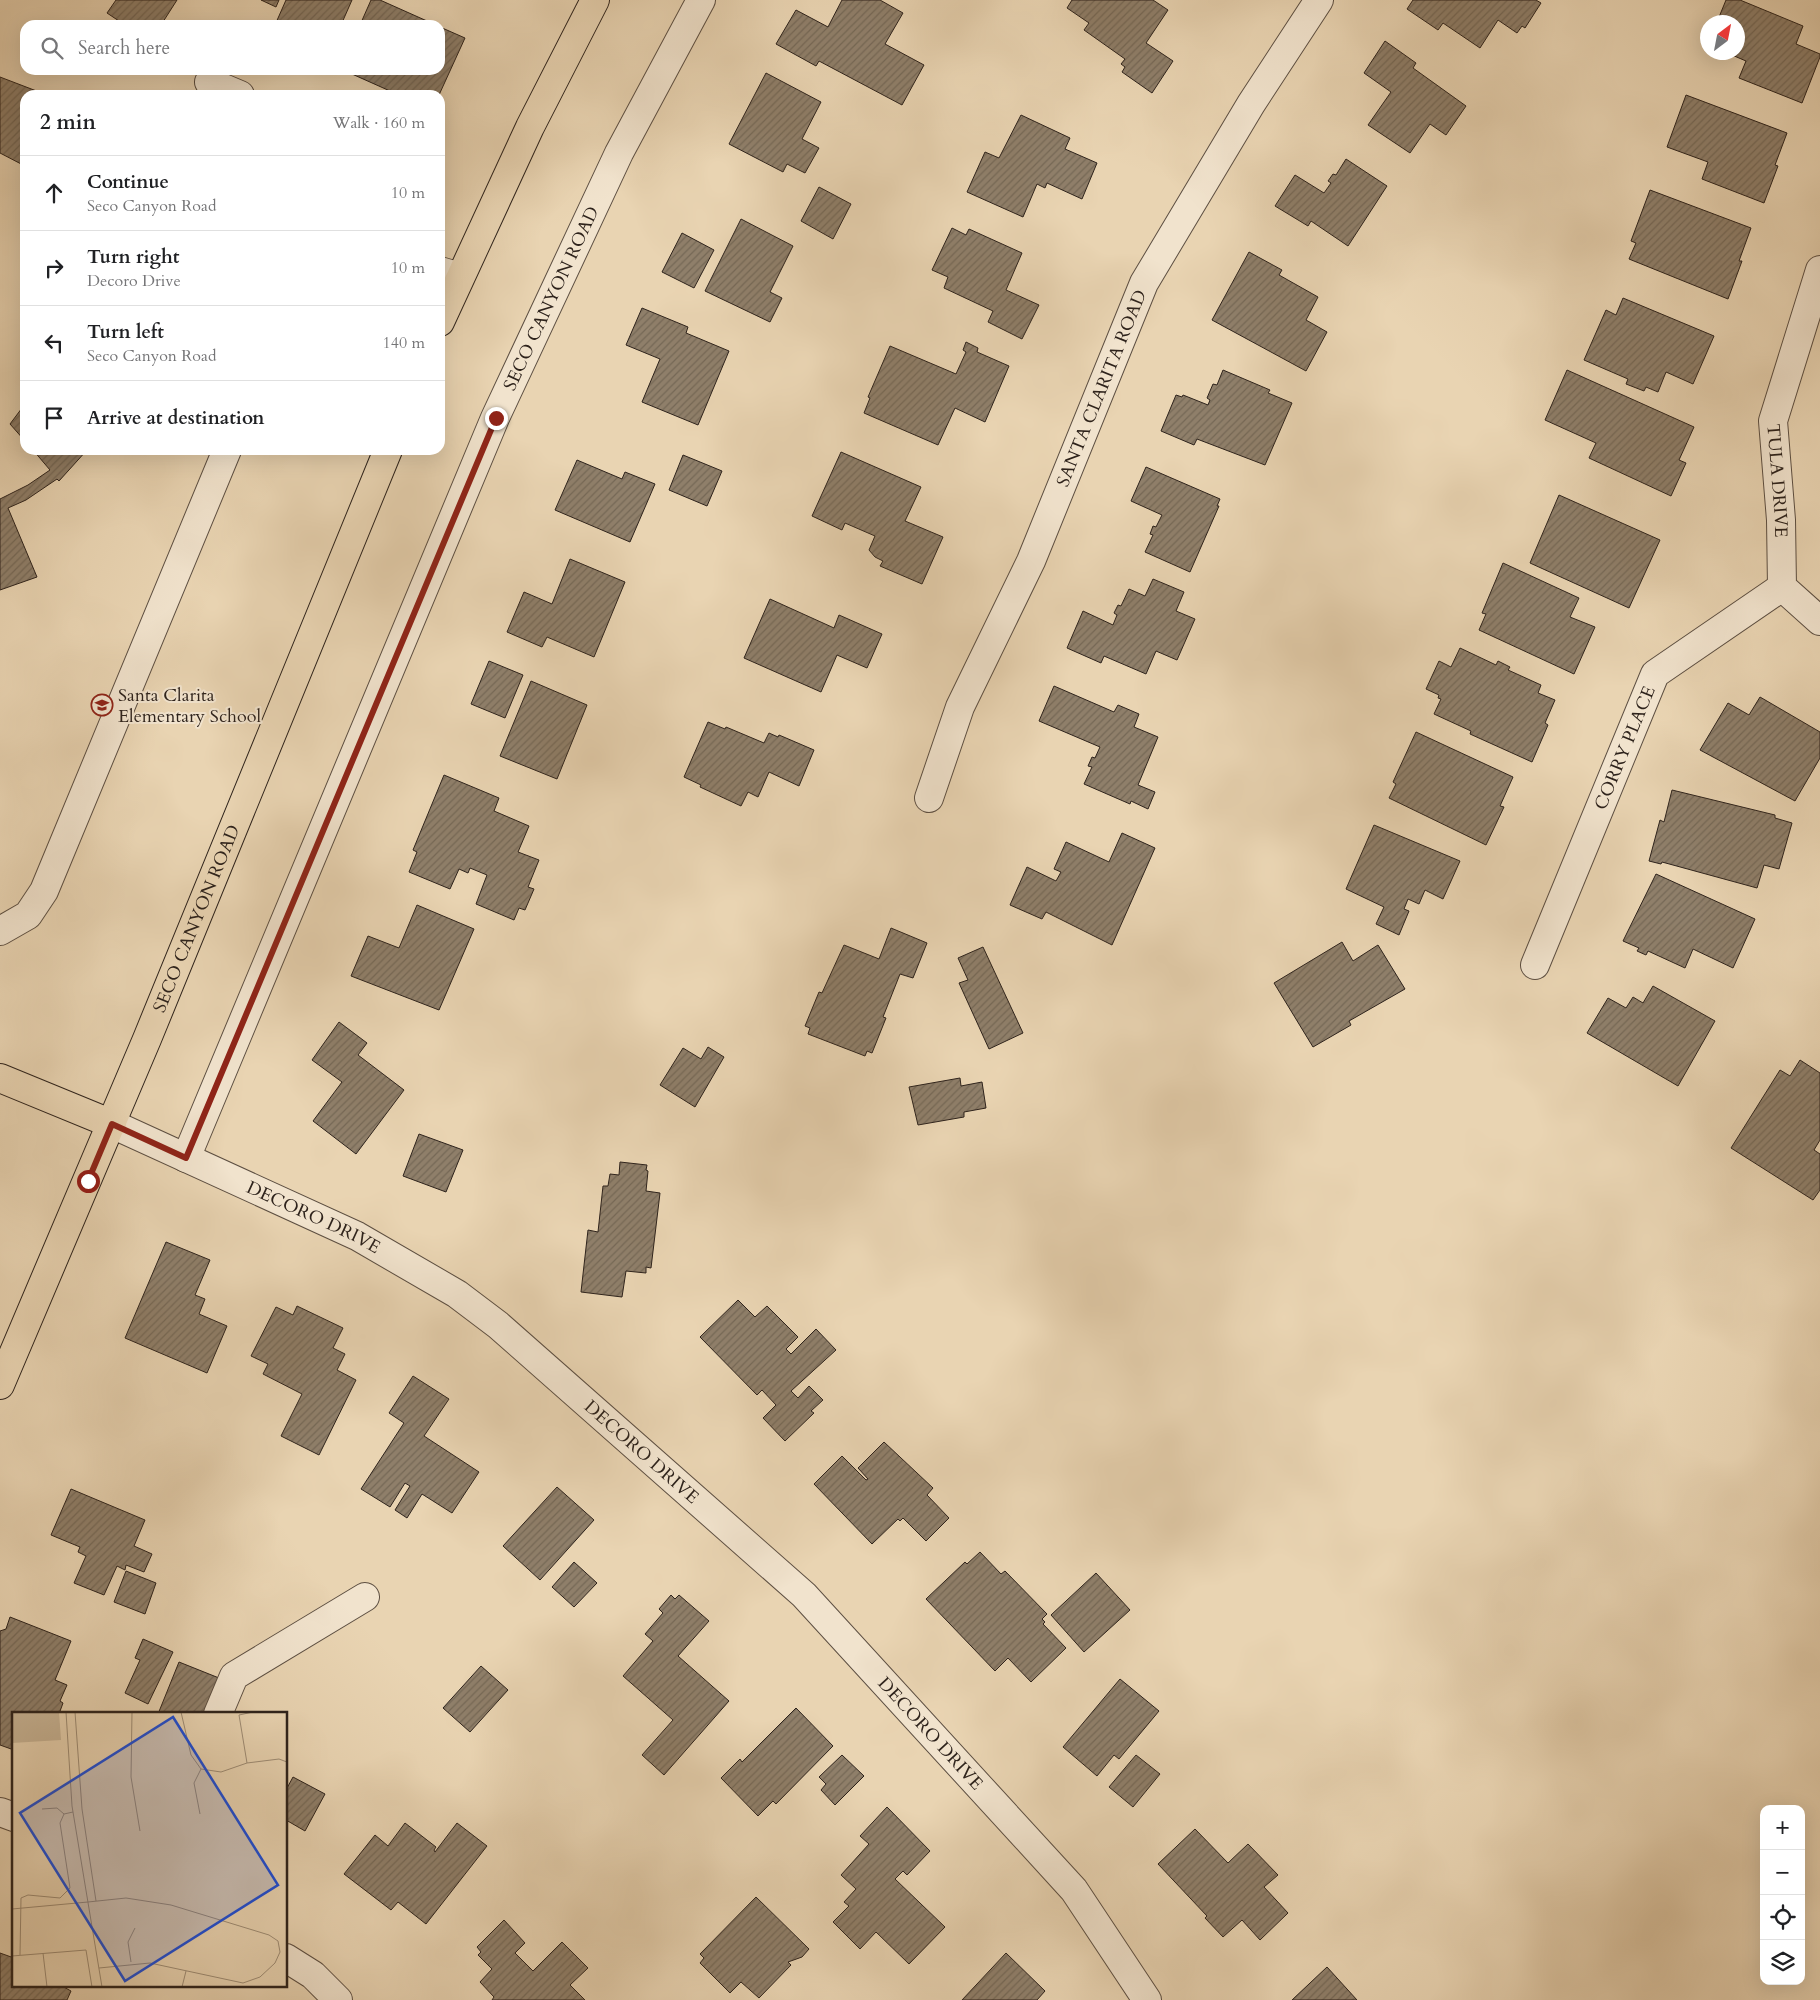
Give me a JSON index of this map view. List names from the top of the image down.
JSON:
{
  "streets": {
    "main road": ["SECO CANYON ROAD", "DECORO DRIVE"],
    "street": ["SANTA CLARITA ROAD", "TULA DRIVE", "CORRY PLACE"]
  },
  "crossings": [
    ["SECO CANYON ROAD", "DECORO DRIVE"],
    ["TULA DRIVE", "CORRY PLACE"]
  ],
  "places": {
    "school or university": ["Santa Clarita Elementary School"]
  },
  "north": "top right",
  "page": {
    "search": "Search here",
    "heading": ["2 min", "Walk · 160 m"],
    "list": [
      ["Continue", "Seco Canyon Road", "10 m"],
      ["Turn right", "Decoro Drive", "10 m"],
      ["Turn left", "Seco Canyon Road", "140 m"],
      "Arrive at destination"
    ],
    "map_buttons": ["+", "−"]
  }
}
